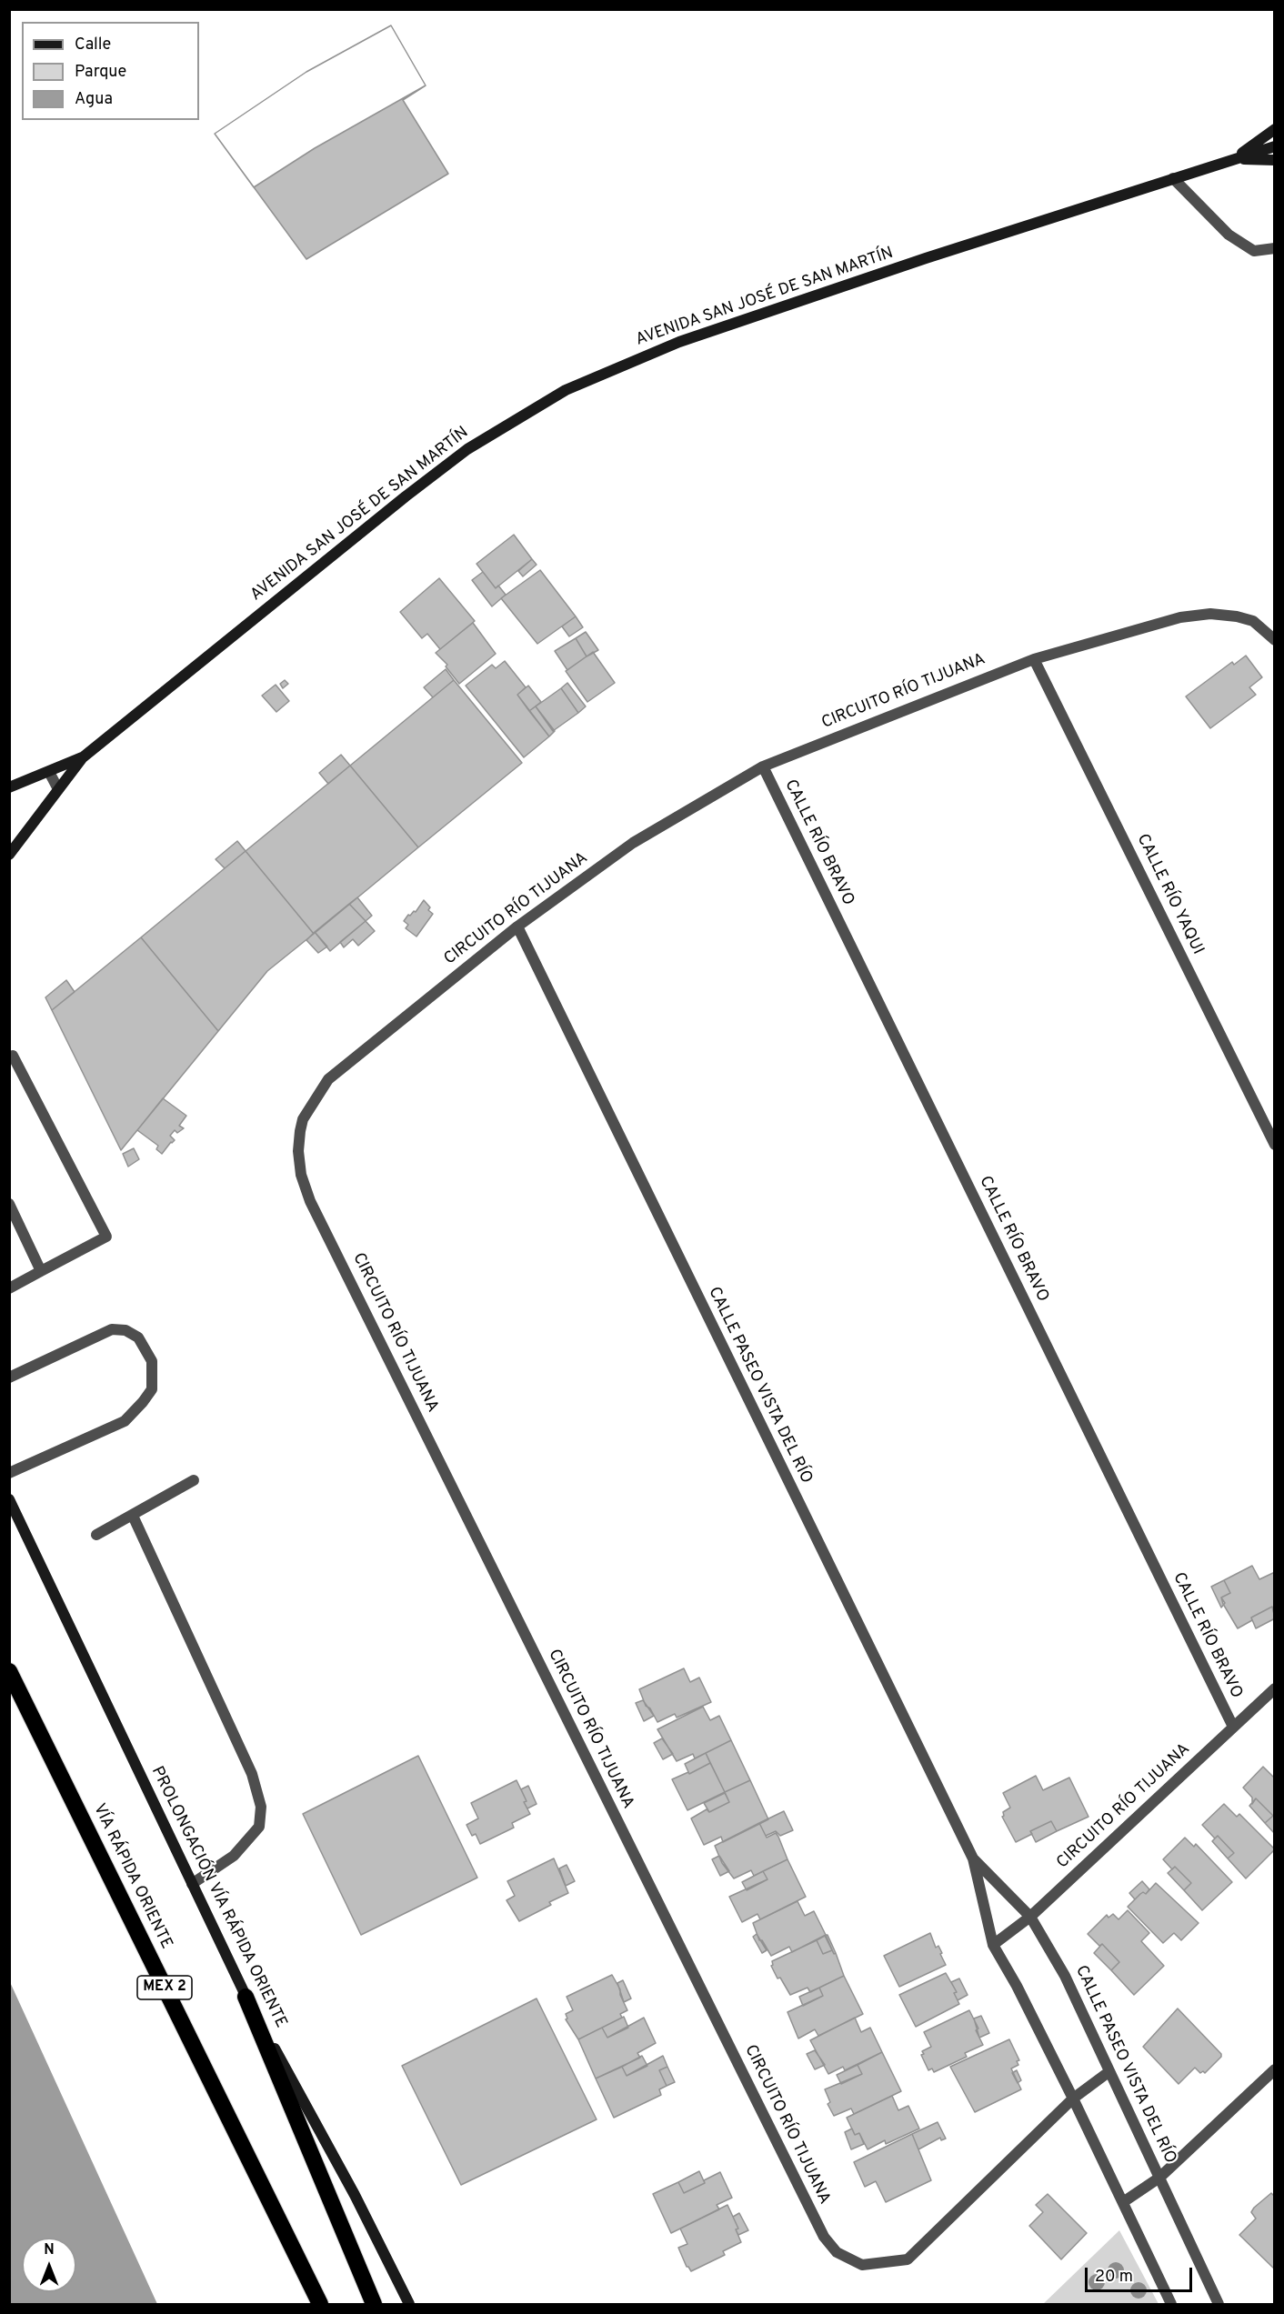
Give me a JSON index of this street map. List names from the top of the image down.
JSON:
{
  "streets": {
    "highway": ["VÍA RÁPIDA ORIENTE", "MEX 2"],
    "street": [
      "AVENIDA SAN JOSÉ DE SAN MARTÍN",
      "CIRCUITO RÍO TIJUANA",
      "CALLE RÍO BRAVO",
      "CALLE RÍO YAQUI",
      "CALLE PASEO VISTA DEL RÍO",
      "PROLONGACIÓN VÍA RÁPIDA ORIENTE"
    ]
  },
  "crossings": [
    ["CIRCUITO RÍO TIJUANA", "CALLE RÍO BRAVO"],
    ["CIRCUITO RÍO TIJUANA", "CALLE RÍO YAQUI"],
    ["CIRCUITO RÍO TIJUANA", "CALLE PASEO VISTA DEL RÍO"]
  ],
  "legend": ["Calle", "Parque", "Agua"],
  "scale_bar": "20 m",
  "north": "top"
}
